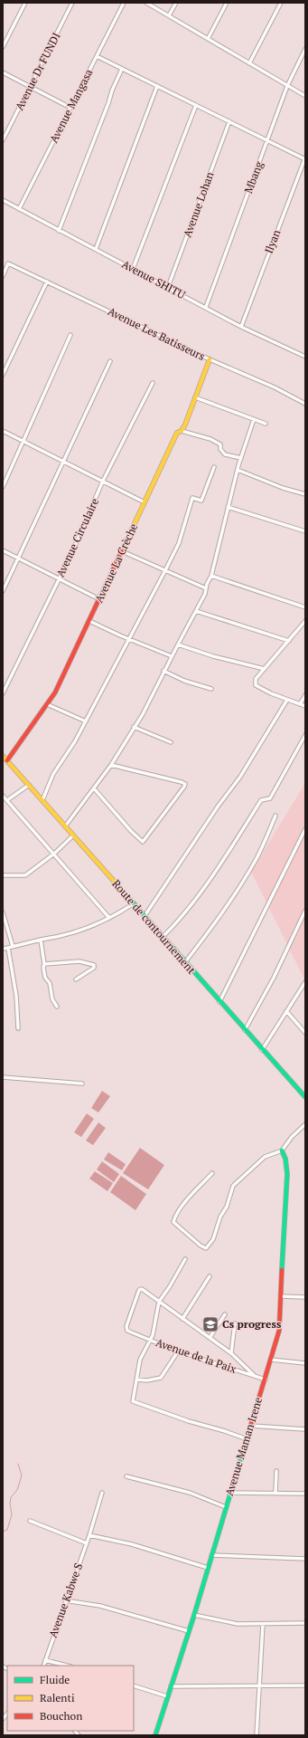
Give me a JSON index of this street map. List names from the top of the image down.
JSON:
{
  "streets": {
    "street": [
      "Avenue Dr FUNDI",
      "Avenue Mangasa",
      "Mbang",
      "Avenue Lohan",
      "Ilyan",
      "Avenue SHITU",
      "Avenue Les Batisseurs",
      "Avenue Circulaire",
      "Avenue La Crèche",
      "Route de contournement",
      "Avenue de la Paix",
      "Avenue Maman Irene",
      "Avenue Kabwe S"
    ]
  },
  "crossings": [
    ["Avenue Mangasa", "Avenue SHITU"],
    ["Mbang", "Avenue SHITU"],
    ["Avenue Lohan", "Avenue SHITU"],
    ["Ilyan", "Avenue SHITU"],
    ["Avenue Les Batisseurs", "Avenue La Crèche"],
    ["Avenue La Crèche", "Route de contournement"],
    ["Avenue de la Paix", "Avenue Maman Irene"]
  ],
  "places": {
    "school or university": ["Cs progress"]
  },
  "legend": ["Fluide", "Ralenti", "Bouchon"]
}
